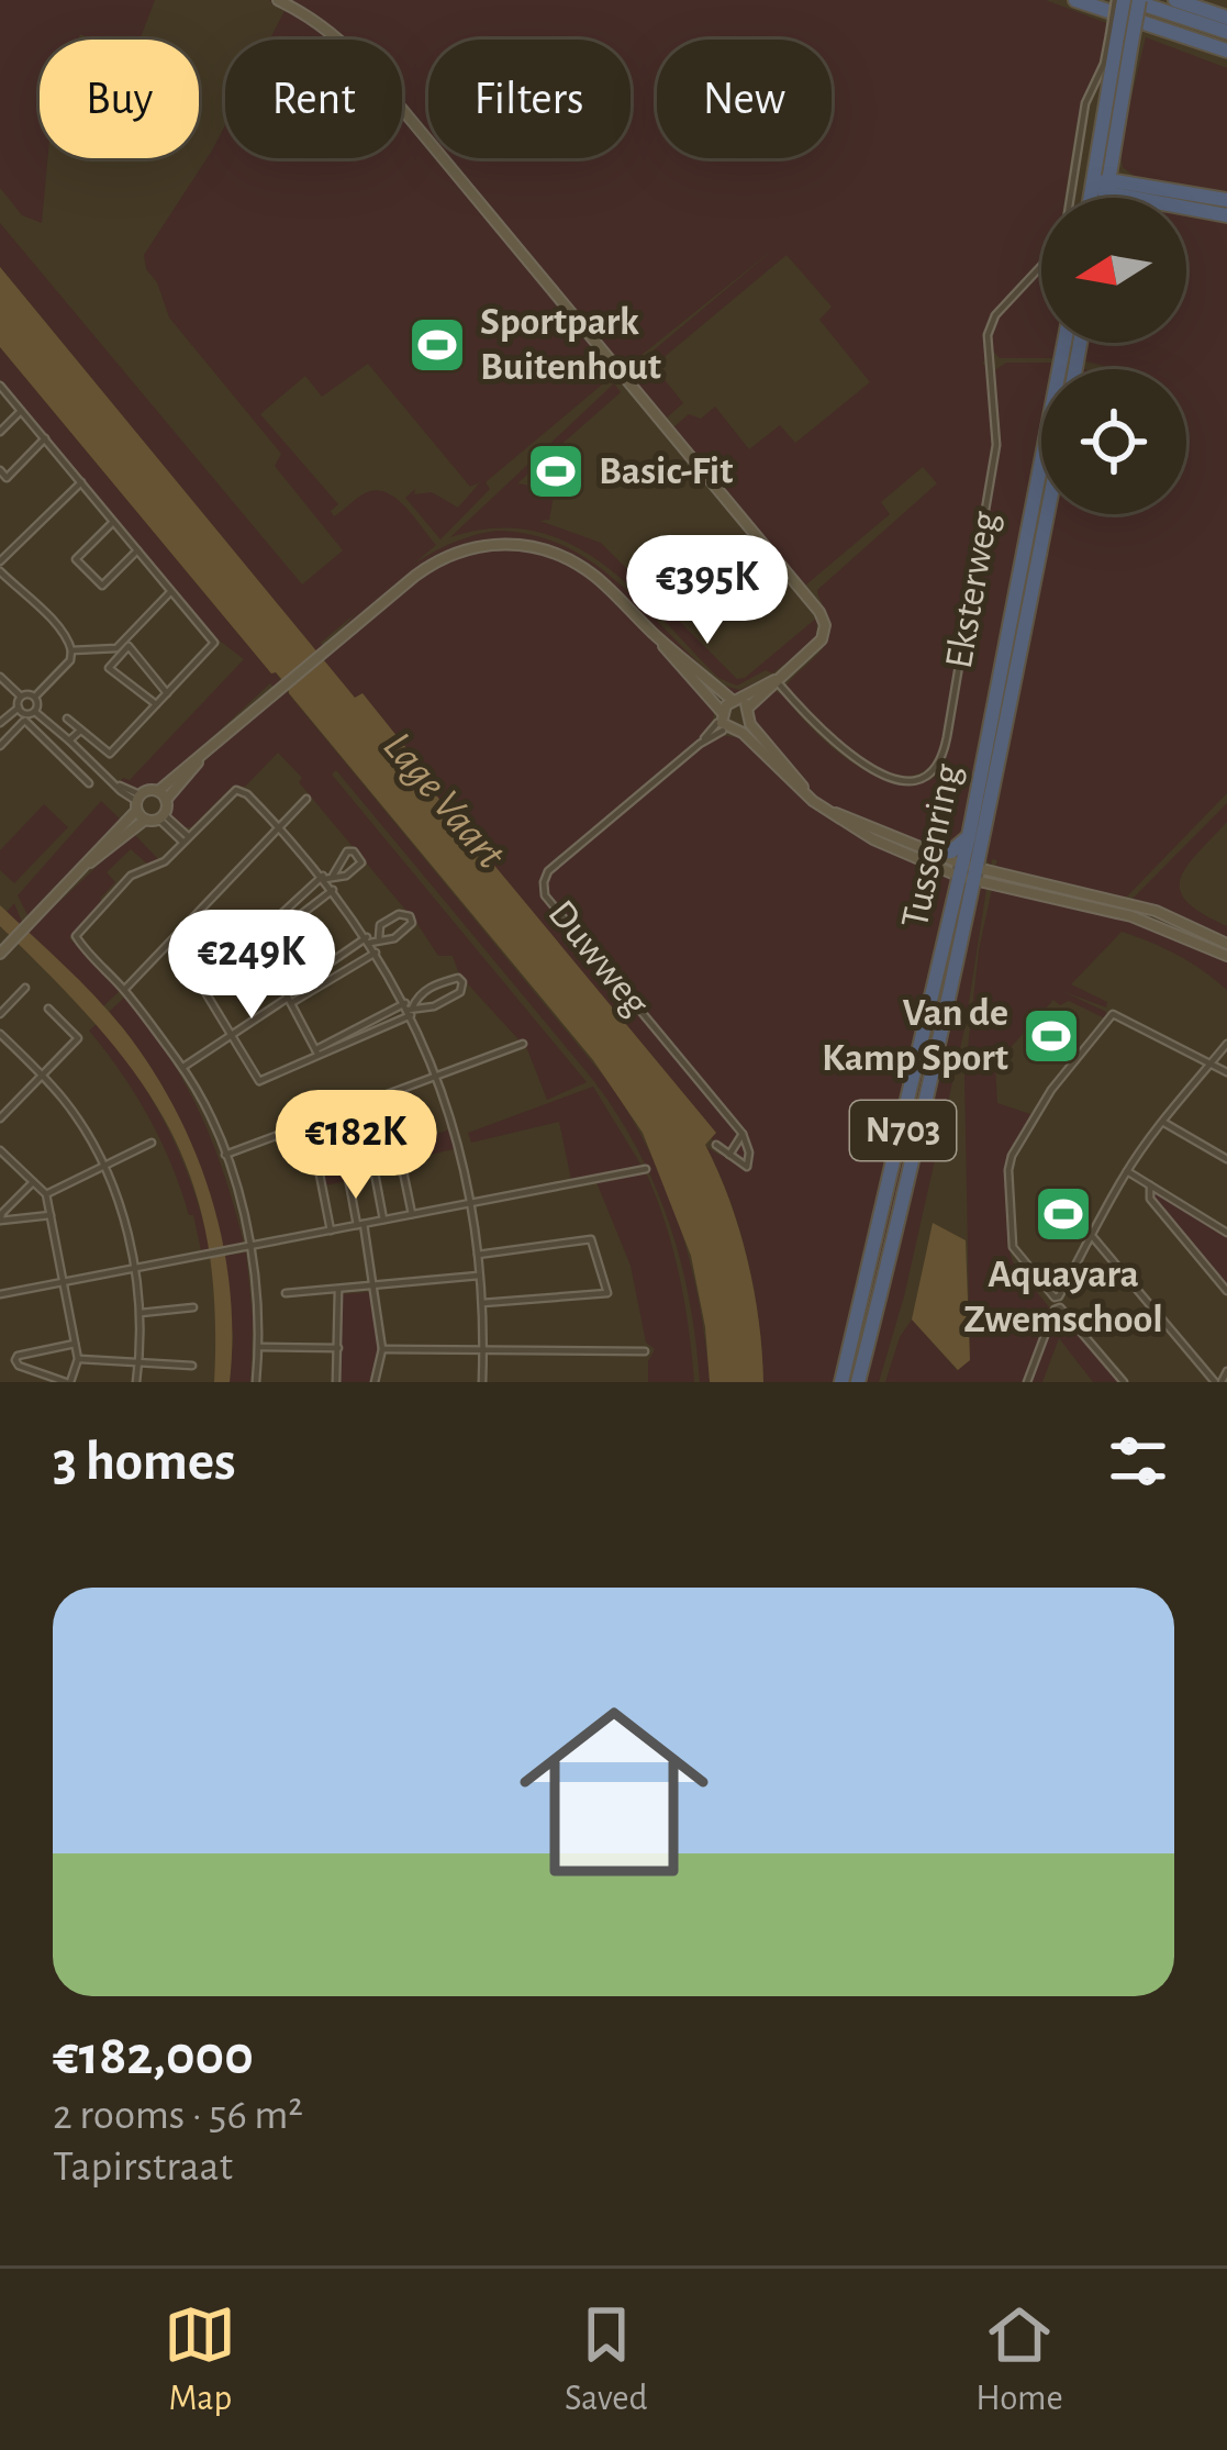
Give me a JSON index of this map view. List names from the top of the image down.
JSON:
{
  "streets": {
    "highway": ["Tussenring", "N703"],
    "street": ["Eksterweg", "Duwweg"]
  },
  "water": ["Lage Vaart"],
  "places": {
    "sports": [
      "Sportpark Buitenhout",
      "Basic-Fit",
      "Van de Kamp Sport",
      "Aquayara Zwemschool"
    ]
  },
  "north": "left",
  "page": {
    "chip": [
      "Buy",
      "Rent",
      "Filters",
      "New"
    ],
    "price": ["€395K", "€249K", "€182K"],
    "heading": "3 homes",
    "list": [
      {
        "name": "€182,000",
        "note": "2 rooms · 56 m² · Tapirstraat"
      }
    ],
    "tabs": ["Map", "Saved", "Home"]
  }
}
